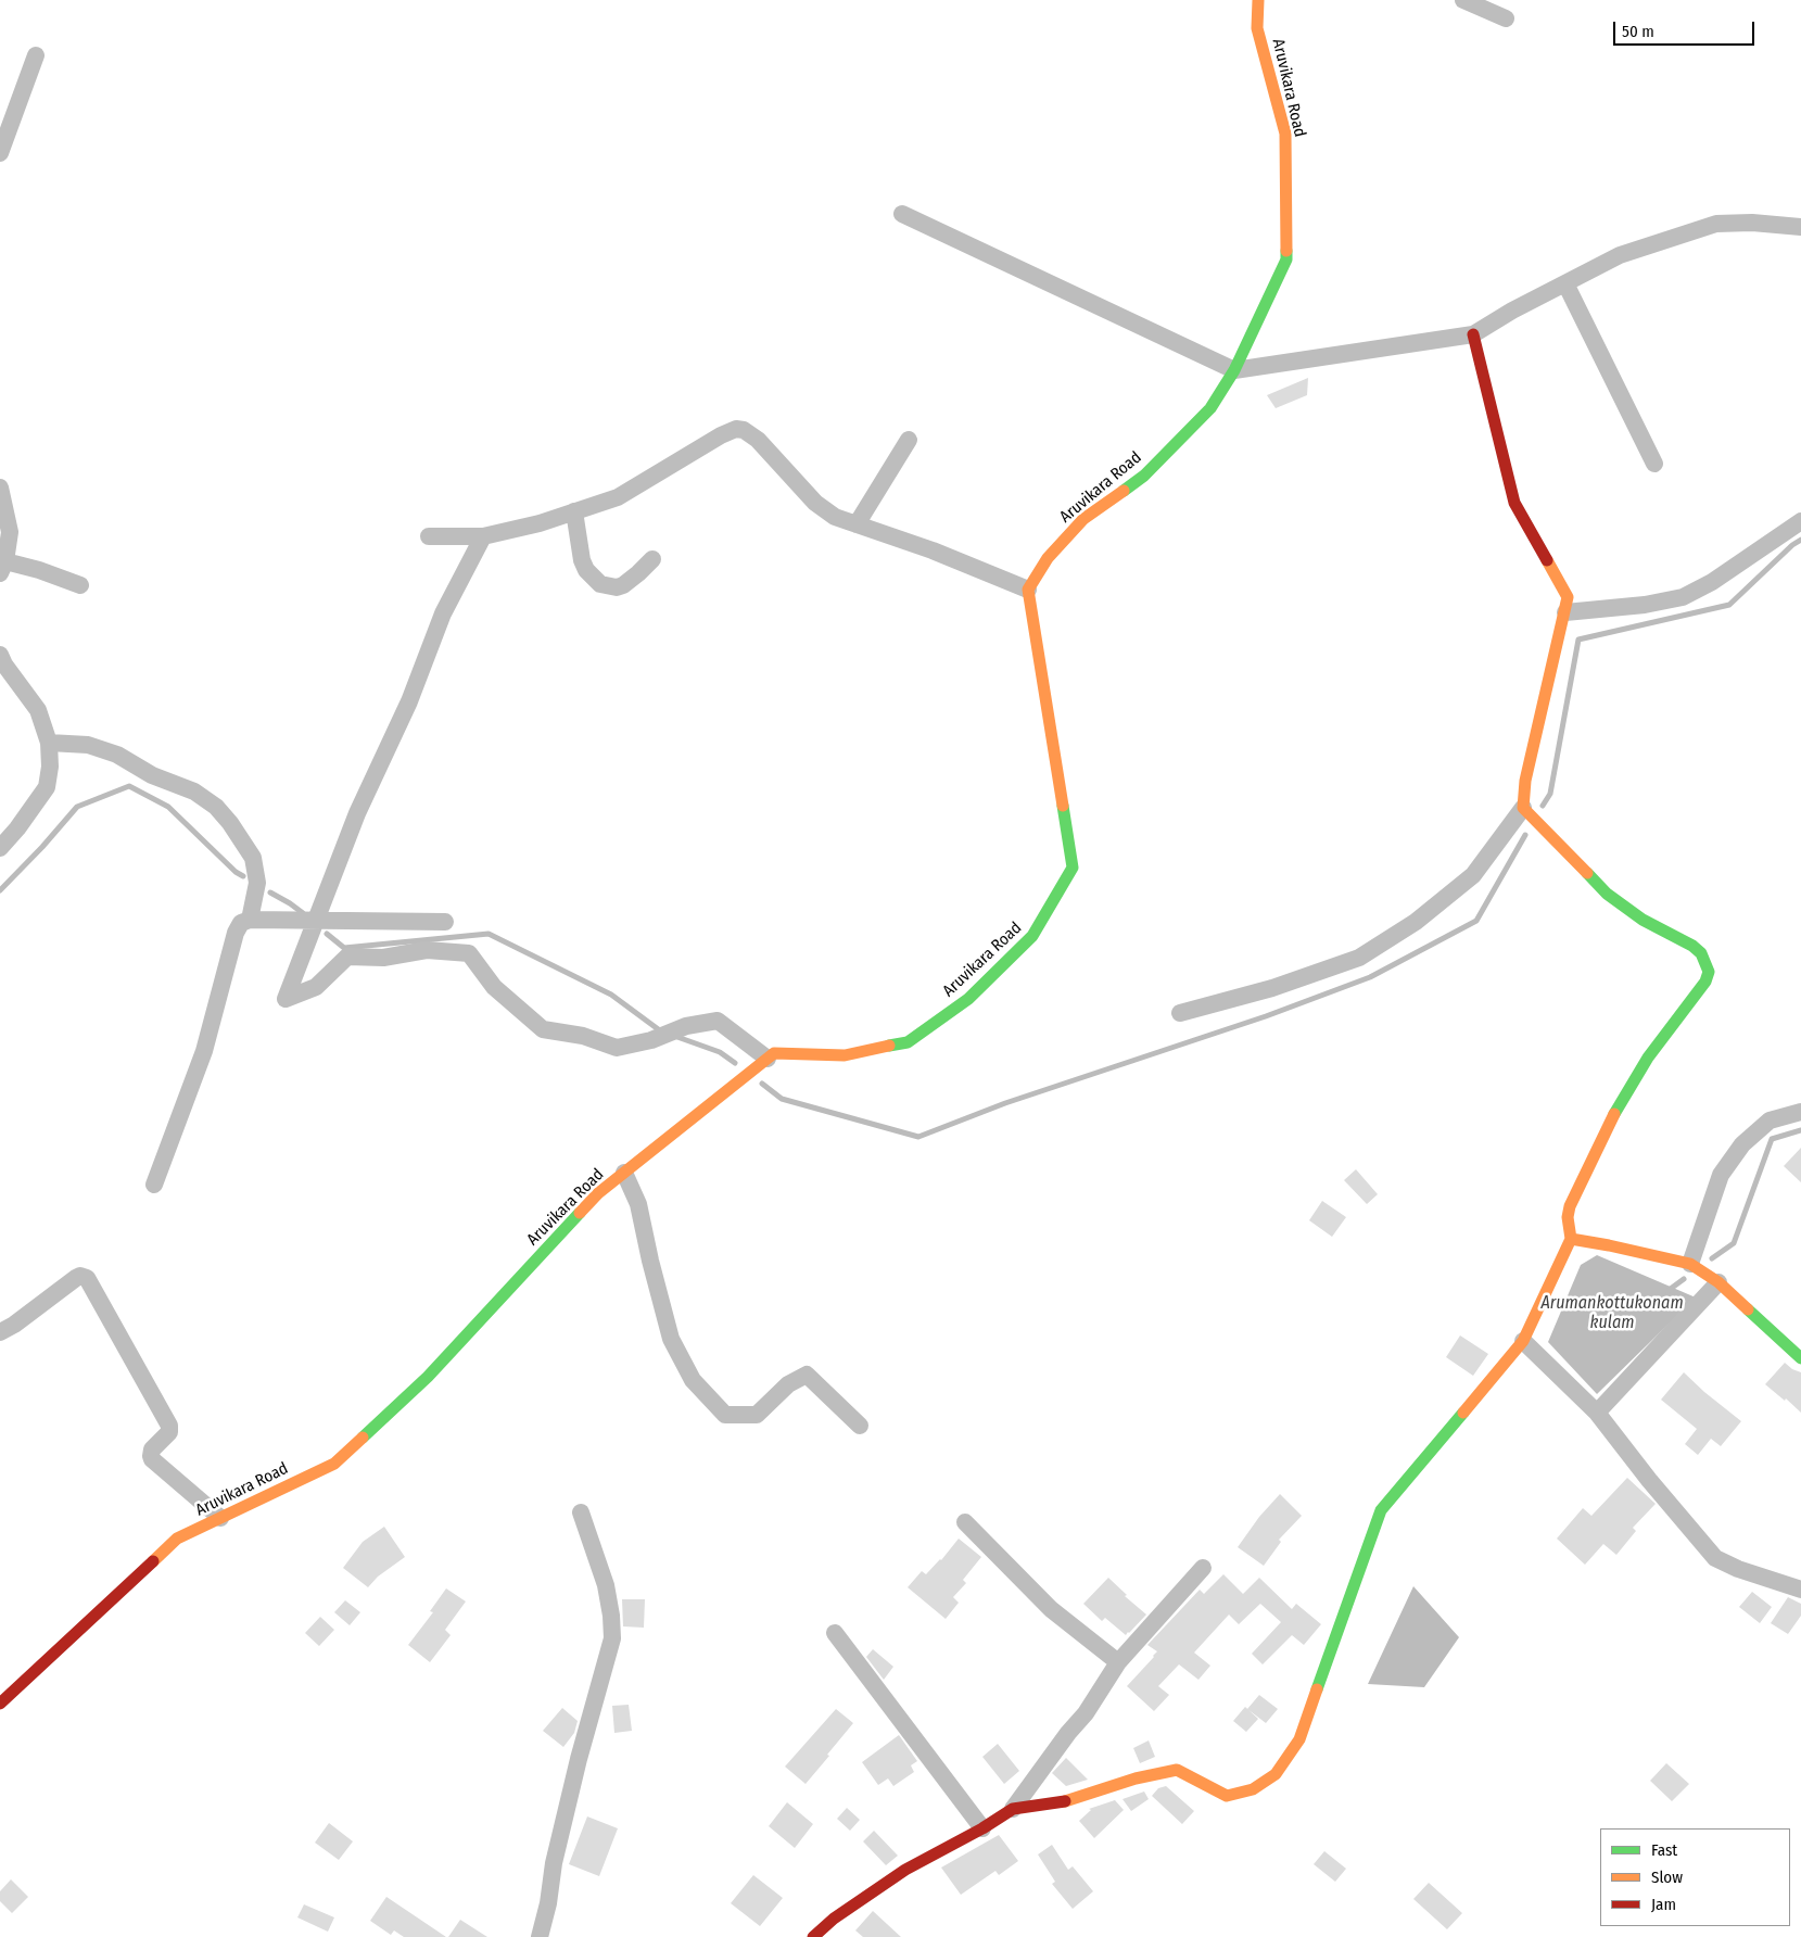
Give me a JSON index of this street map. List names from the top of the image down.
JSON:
{
  "streets": {
    "street": ["Aruvikara Road"]
  },
  "water": ["Arumankottukonam kulam"],
  "legend": ["Fast", "Slow", "Jam"],
  "scale_bar": "50 m"
}
